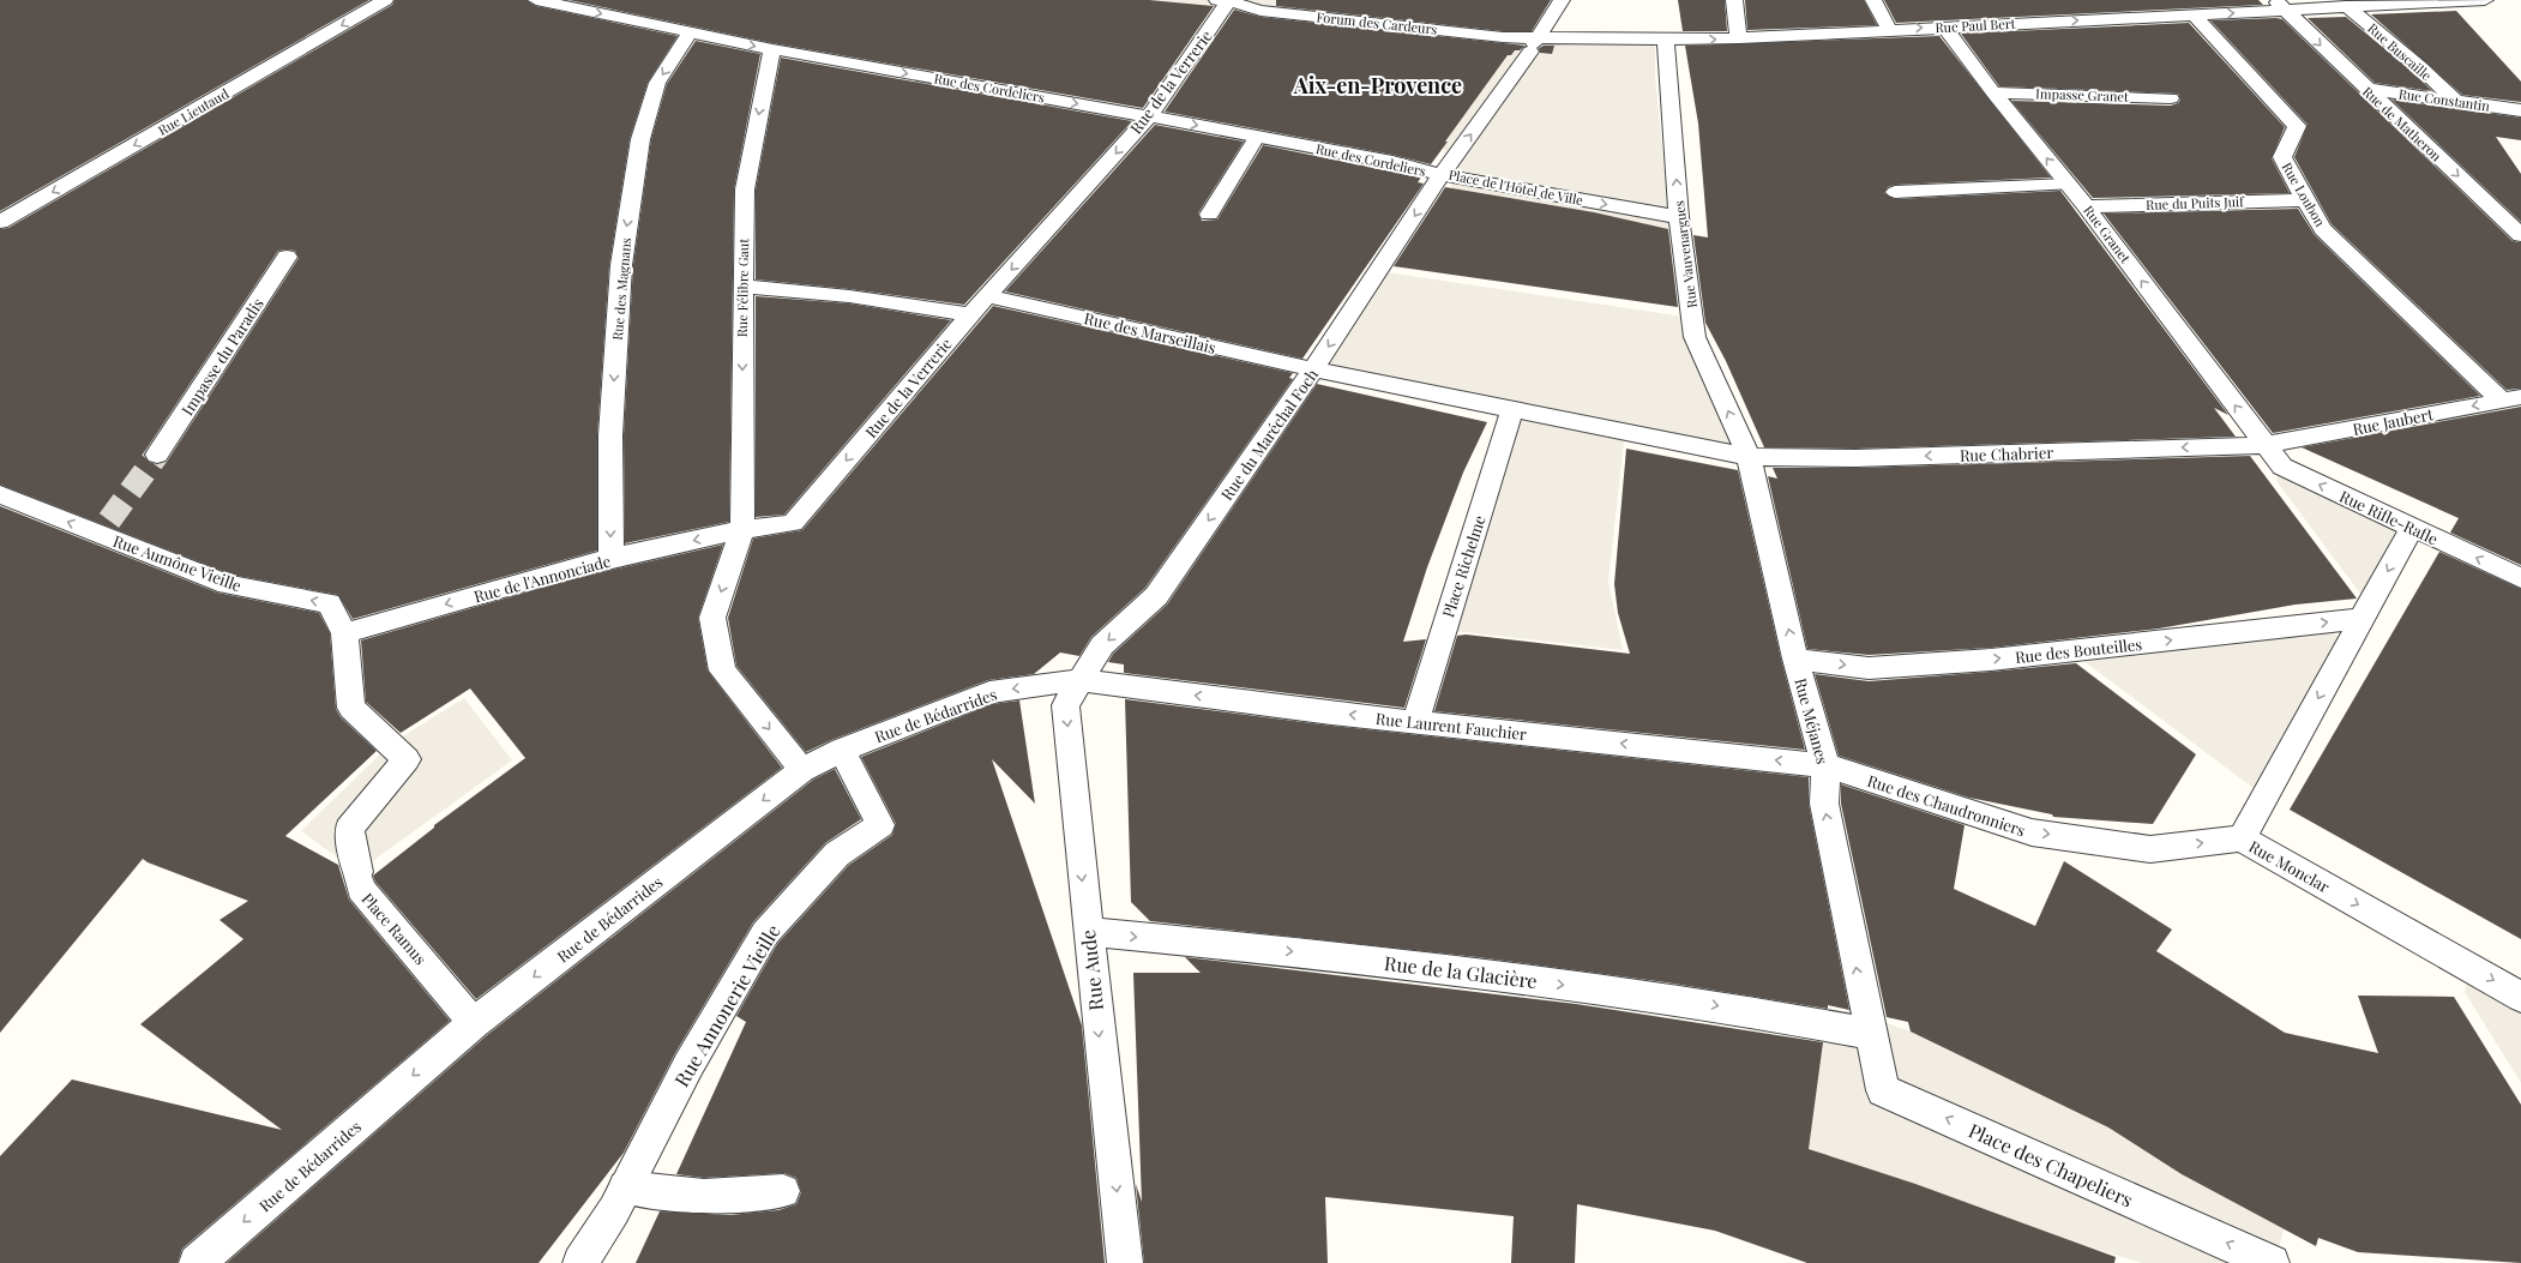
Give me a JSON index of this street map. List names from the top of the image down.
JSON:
{
  "streets": {
    "street": [
      "Forum des Cardeurs",
      "Rue Paul Bert",
      "Rue Buscaille",
      "Rue de la Verrerie",
      "Rue des Cordeliers",
      "Impasse Granet",
      "Rue Constantin",
      "Rue Lieutaud",
      "Rue de Matheron",
      "Place de l'Hôtel de Ville",
      "Rue Loubon",
      "Rue du Puits Juif",
      "Rue Granet",
      "Rue Vauvenargues",
      "Rue Félibre Gaut",
      "Rue des Magnans",
      "Rue des Marseillais",
      "Impasse du Paradis",
      "Rue Jaubert",
      "Rue du Maréchal Foch",
      "Rue Chabrier",
      "Rue Rifle-Rafle",
      "Rue Aumône Vieille",
      "Place Richelme",
      "Rue de l'Annonciade",
      "Rue des Bouteilles",
      "Rue de Bédarrides",
      "Rue Méjanes",
      "Rue Laurent Fauchier",
      "Rue des Chaudronniers",
      "Rue Monclar",
      "Place Ramus",
      "Rue Aude",
      "Rue de la Glacière",
      "Rue Annonerie Vieille",
      "Place des Chapeliers"
    ]
  },
  "crossings": [
    ["Forum des Cardeurs", "Rue de la Verrerie"],
    ["Forum des Cardeurs", "Place de l'Hôtel de Ville"],
    ["Rue Paul Bert", "Rue Buscaille"],
    ["Rue Paul Bert", "Rue de Matheron"],
    ["Rue Paul Bert", "Rue Loubon"],
    ["Rue Paul Bert", "Rue Granet"],
    ["Rue Paul Bert", "Rue Vauvenargues"],
    ["Rue Buscaille", "Rue Constantin"],
    ["Rue de la Verrerie", "Rue des Cordeliers"],
    ["Rue de la Verrerie", "Rue Félibre Gaut"],
    ["Rue de la Verrerie", "Rue des Marseillais"],
    ["Rue de la Verrerie", "Rue de l'Annonciade"],
    ["Rue des Cordeliers", "Place de l'Hôtel de Ville"],
    ["Rue des Cordeliers", "Rue Félibre Gaut"],
    ["Rue des Cordeliers", "Rue des Magnans"],
    ["Rue des Cordeliers", "Rue du Maréchal Foch"],
    ["Impasse Granet", "Rue Granet"],
    ["Rue Constantin", "Rue de Matheron"],
    ["Place de l'Hôtel de Ville", "Rue Vauvenargues"],
    ["Place de l'Hôtel de Ville", "Rue du Maréchal Foch"],
    ["Rue Loubon", "Rue du Puits Juif"],
    ["Rue Loubon", "Rue Jaubert"],
    ["Rue du Puits Juif", "Rue Granet"],
    ["Rue Granet", "Rue Jaubert"],
    ["Rue Granet", "Rue Chabrier"],
    ["Rue Granet", "Rue Rifle-Rafle"],
    ["Rue Vauvenargues", "Rue Chabrier"],
    ["Rue Vauvenargues", "Rue Méjanes"],
    ["Rue Félibre Gaut", "Rue de l'Annonciade"],
    ["Rue des Magnans", "Rue de l'Annonciade"],
    ["Rue des Marseillais", "Rue du Maréchal Foch"],
    ["Rue Jaubert", "Rue Chabrier"],
    ["Rue Jaubert", "Rue Rifle-Rafle"],
    ["Rue du Maréchal Foch", "Rue de Bédarrides"],
    ["Rue du Maréchal Foch", "Rue Laurent Fauchier"],
    ["Rue du Maréchal Foch", "Rue Aude"],
    ["Rue Chabrier", "Rue Rifle-Rafle"],
    ["Rue Chabrier", "Rue Méjanes"],
    ["Rue Aumône Vieille", "Rue de l'Annonciade"],
    ["Rue Aumône Vieille", "Place Ramus"],
    ["Place Richelme", "Rue Laurent Fauchier"],
    ["Rue de l'Annonciade", "Place Ramus"],
    ["Rue des Bouteilles", "Rue Méjanes"],
    ["Rue des Bouteilles", "Rue Monclar"],
    ["Rue de Bédarrides", "Rue Laurent Fauchier"],
    ["Rue de Bédarrides", "Place Ramus"],
    ["Rue de Bédarrides", "Rue Aude"],
    ["Rue de Bédarrides", "Rue Annonerie Vieille"],
    ["Rue Méjanes", "Rue Laurent Fauchier"],
    ["Rue Méjanes", "Rue des Chaudronniers"],
    ["Rue Méjanes", "Rue de la Glacière"],
    ["Rue Méjanes", "Place des Chapeliers"],
    ["Rue Laurent Fauchier", "Rue des Chaudronniers"],
    ["Rue Laurent Fauchier", "Rue Aude"],
    ["Rue des Chaudronniers", "Rue Monclar"],
    ["Rue Aude", "Rue de la Glacière"],
    ["Rue de la Glacière", "Place des Chapeliers"]
  ],
  "one_way": [
    "Rue Paul Bert",
    "Rue de la Verrerie",
    "Rue des Cordeliers",
    "Rue Lieutaud",
    "Rue de Matheron",
    "Rue Granet",
    "Rue Vauvenargues",
    "Rue Félibre Gaut",
    "Rue des Magnans",
    "Rue Jaubert",
    "Rue du Maréchal Foch",
    "Rue Chabrier",
    "Rue Rifle-Rafle",
    "Rue Aumône Vieille",
    "Rue de l'Annonciade",
    "Rue des Bouteilles",
    "Rue de Bédarrides",
    "Rue Méjanes",
    "Rue Laurent Fauchier",
    "Rue des Chaudronniers",
    "Rue Aude",
    "Rue de la Glacière",
    "Place des Chapeliers"
  ],
  "districts": ["Aix-en-Provence"]
}
